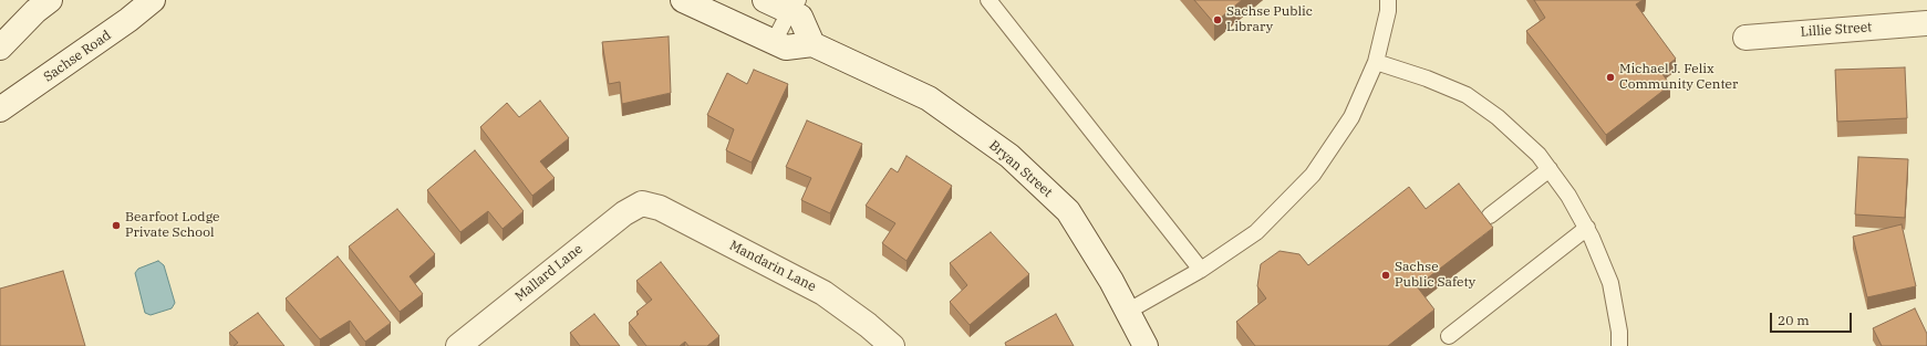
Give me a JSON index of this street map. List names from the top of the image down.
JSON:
{
  "streets": {
    "street": [
      "Lillie Street",
      "Sachse Road",
      "Bryan Street",
      "Mandarin Lane",
      "Mallard Lane"
    ]
  },
  "crossings": [
    ["Mandarin Lane", "Mallard Lane"]
  ],
  "places": [
    "Sachse Public Library",
    "Michael J. Felix Community Center",
    "Bearfoot Lodge Private School",
    "Sachse Public Safety"
  ],
  "scale_bar": "20 m"
}
